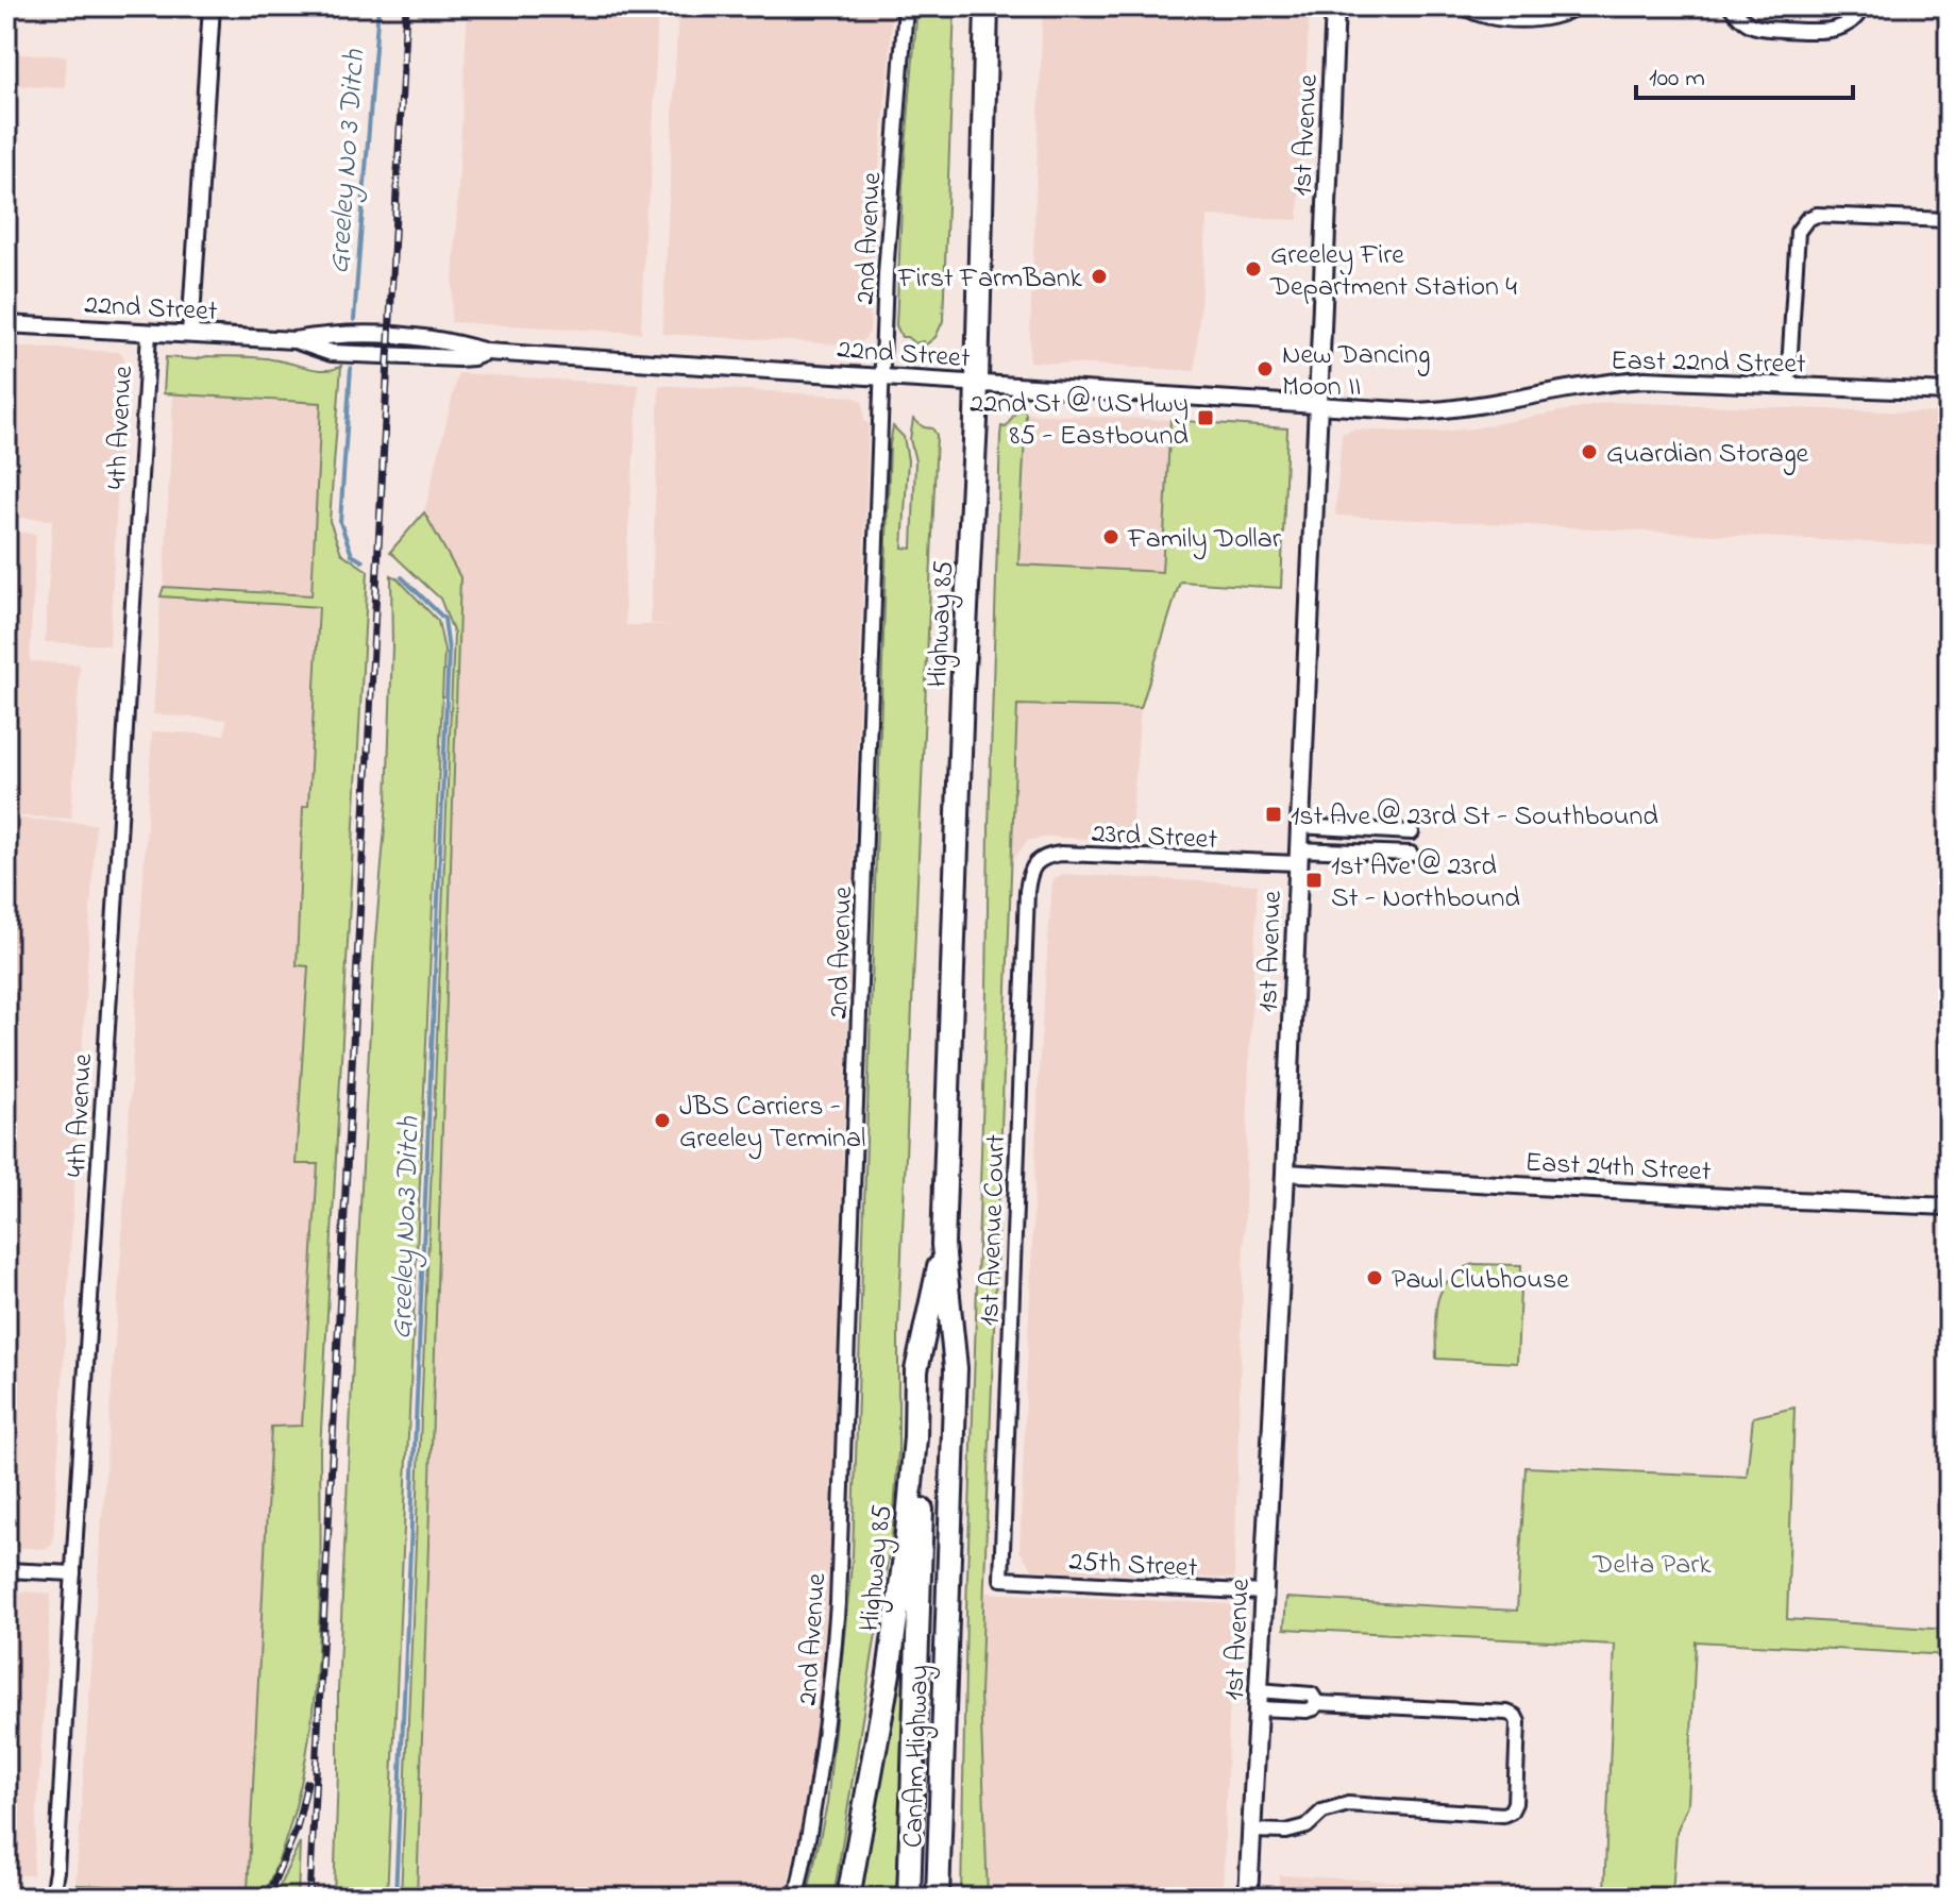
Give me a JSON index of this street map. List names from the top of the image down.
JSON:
{
  "streets": {
    "highway": ["Highway 85", "CanAm Highway"],
    "main road": ["1st Avenue"],
    "street": [
      "2nd Avenue",
      "22nd Street",
      "East 22nd Street",
      "4th Avenue",
      "23rd Street",
      "East 24th Street",
      "1st Avenue Court",
      "25th Street"
    ]
  },
  "crossings": [
    ["1st Avenue", "22nd Street"],
    ["1st Avenue", "East 22nd Street"],
    ["1st Avenue", "23rd Street"],
    ["1st Avenue", "East 24th Street"],
    ["1st Avenue", "25th Street"],
    ["2nd Avenue", "22nd Street"],
    ["22nd Street", "East 22nd Street"],
    ["22nd Street", "4th Avenue"],
    ["22nd Street", "Highway 85"],
    ["Highway 85", "CanAm Highway"],
    ["23rd Street", "1st Avenue Court"],
    ["1st Avenue Court", "25th Street"]
  ],
  "water": ["Greeley No 3 Ditch", "Greeley No.3 Ditch"],
  "parks": ["Delta Park"],
  "places": {
    "other": [
      "Greeley Fire Department Station 4",
      "First FarmBank",
      "New Dancing Moon II",
      "Guardian Storage",
      "Family Dollar",
      "JBS Carriers - Greeley Terminal",
      "Pawl Clubhouse"
    ],
    "transit": ["22nd St @ US Hwy 85 - Eastbound", "1st Ave @ 23rd St - Southbound", "1st Ave @ 23rd St - Northbound"]
  },
  "scale_bar": "100 m"
}
